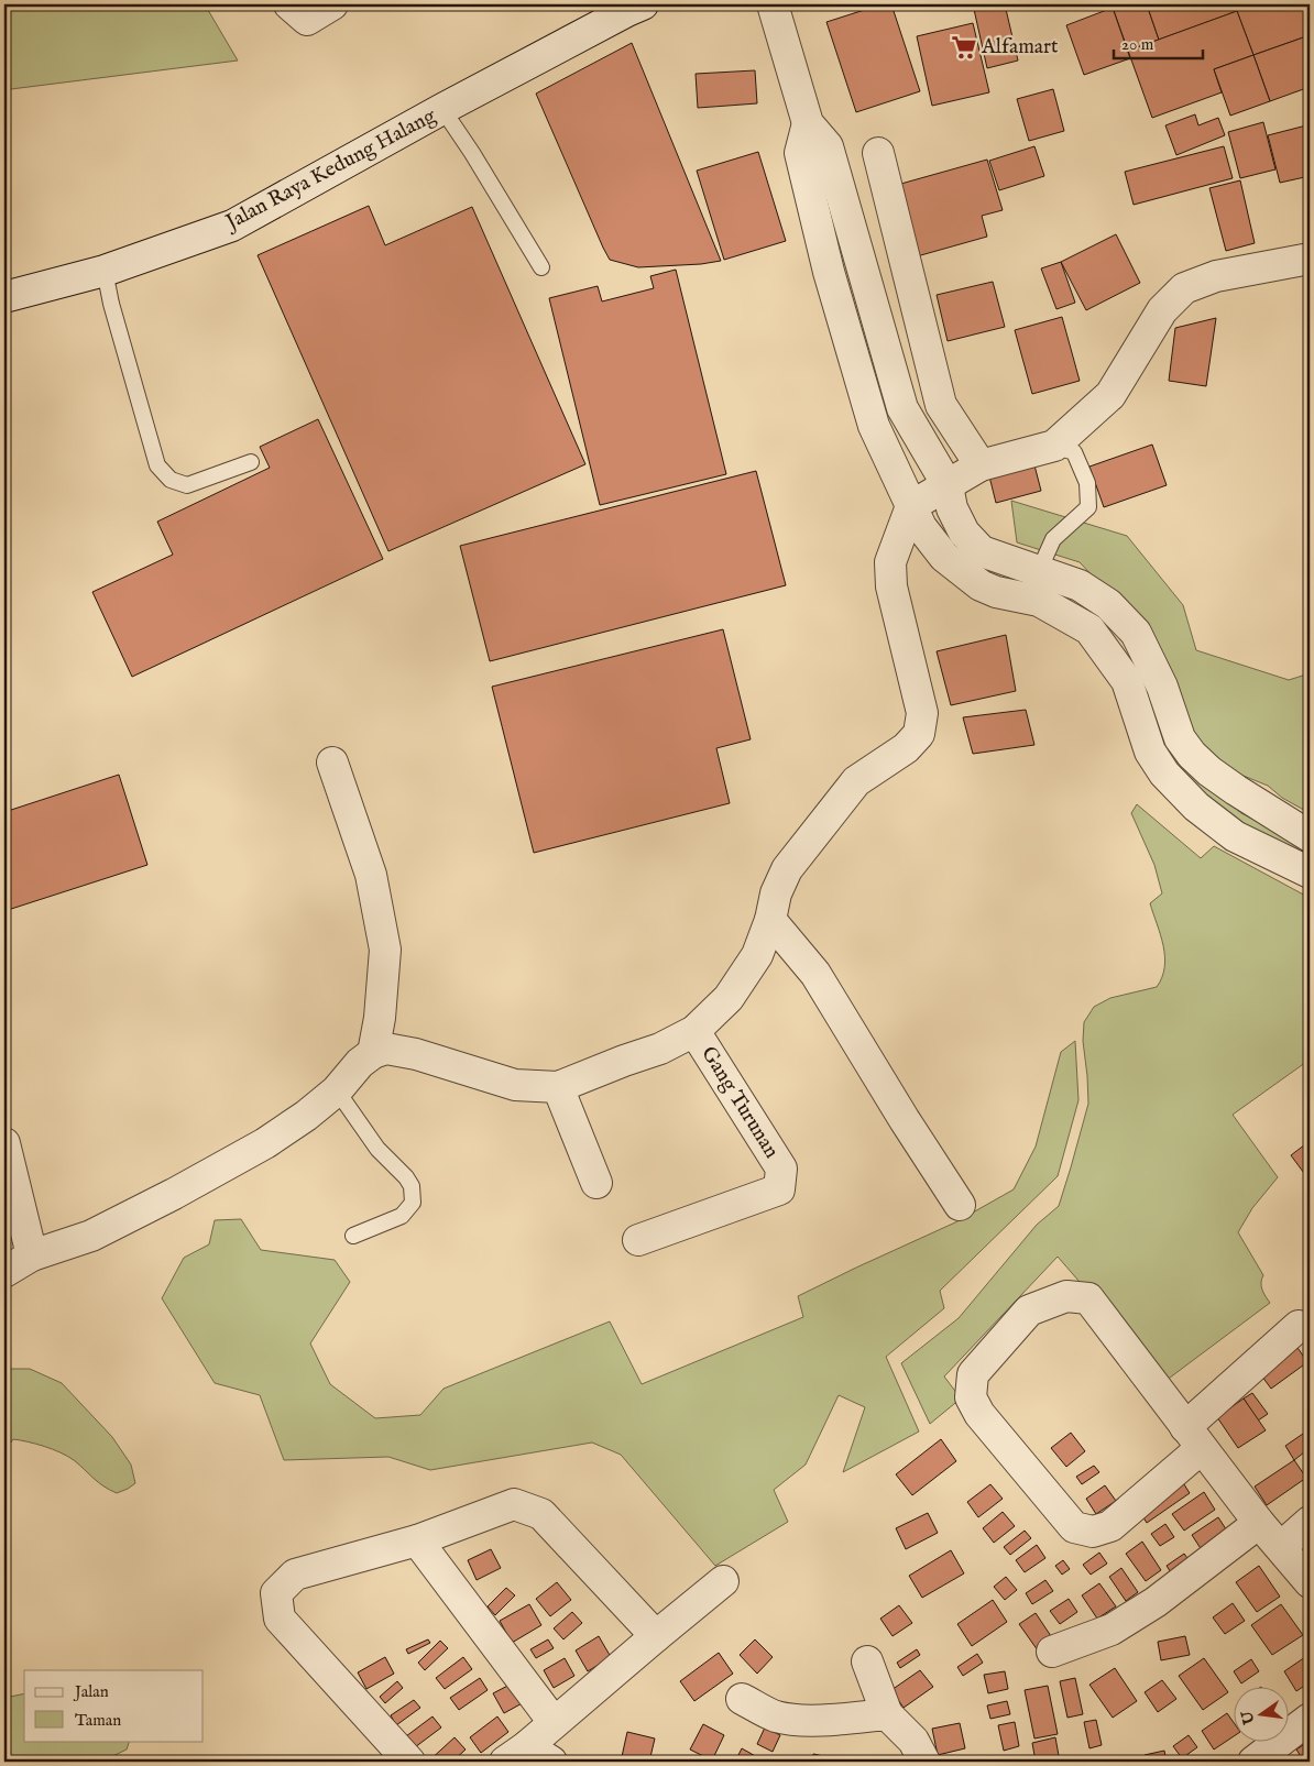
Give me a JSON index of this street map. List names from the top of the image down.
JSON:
{
  "streets": {
    "street": ["Jalan Raya Kedung Halang", "Gang Turunan"]
  },
  "places": {
    "supermarket": ["Alfamart"]
  },
  "legend": ["Jalan", "Taman"],
  "scale_bar": "20 m",
  "north": "left"
}
